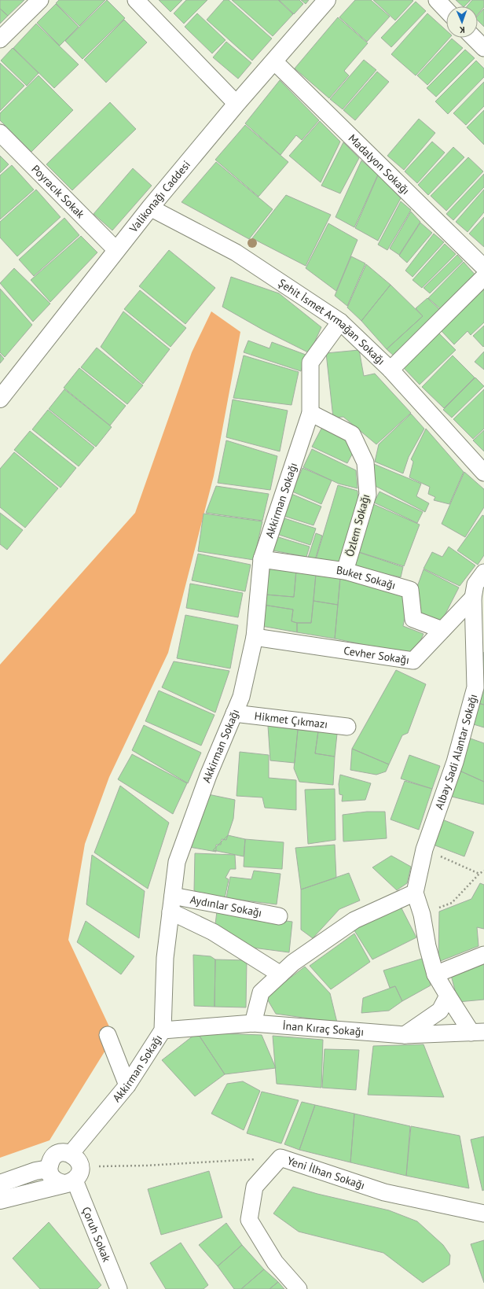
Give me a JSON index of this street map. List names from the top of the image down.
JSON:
{
  "streets": {
    "street": [
      "Madalyon Sokağı",
      "Poyracık Sokak",
      "Valikonağı Caddesi",
      "Şehit İsmet Armağan Sokağı",
      "Akkirman Sokağı",
      "Özlem Sokağı",
      "Buket Sokağı",
      "Cevher Sokağı",
      "Hikmet Çıkmazı",
      "Albay Sadi Alantar Sokağı",
      "Aydınlar Sokağı",
      "İnan Kıraç Sokağı",
      "Yeni İlhan Sokağı",
      "Çoruh Sokak"
    ]
  },
  "crossings": [
    ["Madalyon Sokağı", "Valikonağı Caddesi"],
    ["Poyracık Sokak", "Valikonağı Caddesi"],
    ["Valikonağı Caddesi", "Şehit İsmet Armağan Sokağı"],
    ["Şehit İsmet Armağan Sokağı", "Akkirman Sokağı"],
    ["Akkirman Sokağı", "Özlem Sokağı"],
    ["Akkirman Sokağı", "Buket Sokağı"],
    ["Akkirman Sokağı", "Cevher Sokağı"],
    ["Akkirman Sokağı", "Hikmet Çıkmazı"],
    ["Akkirman Sokağı", "Aydınlar Sokağı"],
    ["Akkirman Sokağı", "İnan Kıraç Sokağı"],
    ["Akkirman Sokağı", "Yeni İlhan Sokağı"],
    ["Akkirman Sokağı", "Çoruh Sokak"],
    ["Özlem Sokağı", "Buket Sokağı"],
    ["Buket Sokağı", "Cevher Sokağı"],
    ["Cevher Sokağı", "Albay Sadi Alantar Sokağı"],
    ["Yeni İlhan Sokağı", "Çoruh Sokak"]
  ],
  "north": "bottom"
}
